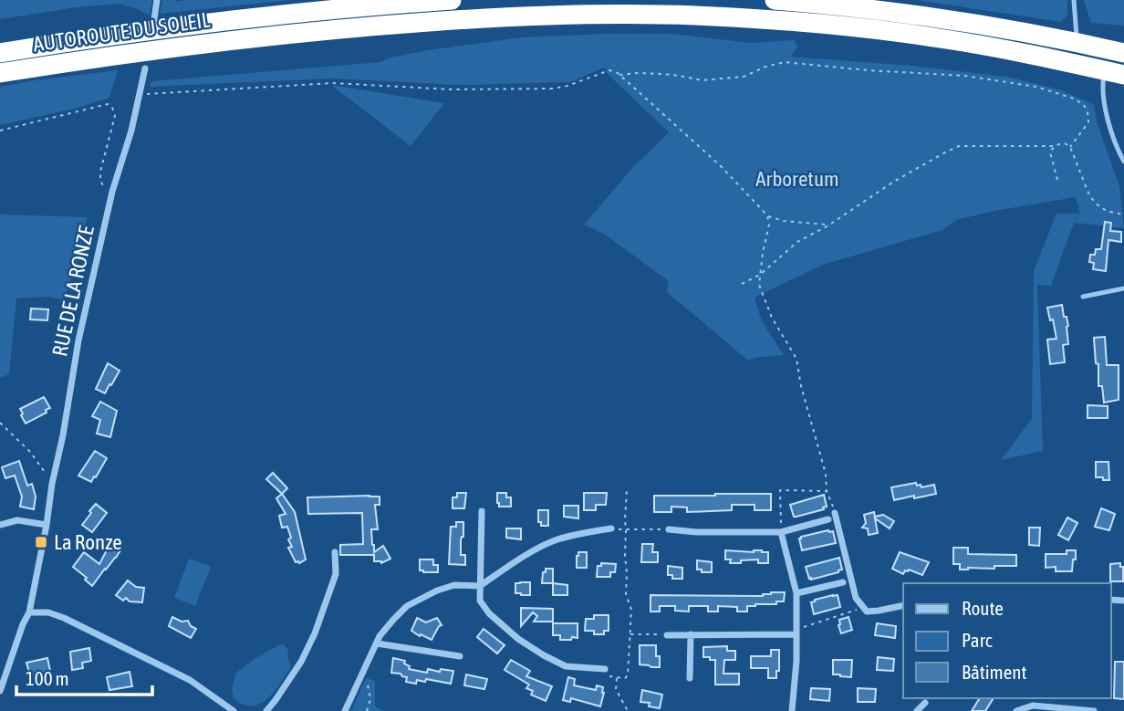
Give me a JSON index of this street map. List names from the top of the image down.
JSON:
{
  "streets": {
    "highway": ["AUTOROUTE DU SOLEIL"],
    "street": ["RUE DE LA RONZE"]
  },
  "parks": ["Arboretum"],
  "places": {
    "transit": ["La Ronze"]
  },
  "legend": ["Route", "Parc", "Bâtiment"],
  "scale_bar": "100 m"
}
